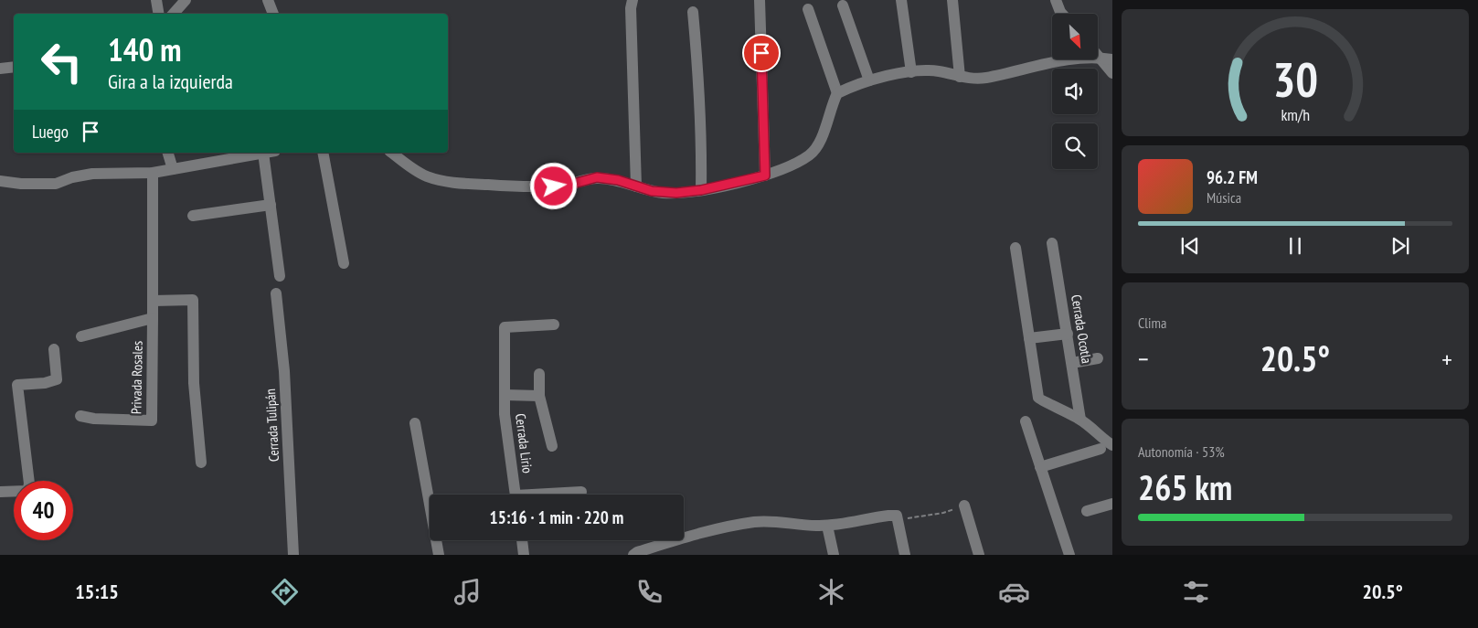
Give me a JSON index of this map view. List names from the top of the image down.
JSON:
{
  "streets": {
    "street": [
      "Cerrada Ocotla",
      "Privada Rosales",
      "Cerrada Tulipán",
      "Cerrada Lirio"
    ]
  },
  "north": "bottom right",
  "page": {
    "turn": ["140 m", "Gira a la izquierda"],
    "then": "Luego",
    "song": ["96.2 FM", "Música"],
    "tile": [
      "Clima",
      ["Autonomía · 53%", "265 km"]
    ],
    "heat": ["−", "20.5°", "+"],
    "limit": "40",
    "trip": "15:16 · 1 min · 220 m",
    "tabs": ["15:15", "20.5°"],
    "gauge": ["30", "km/h"]
  }
}
